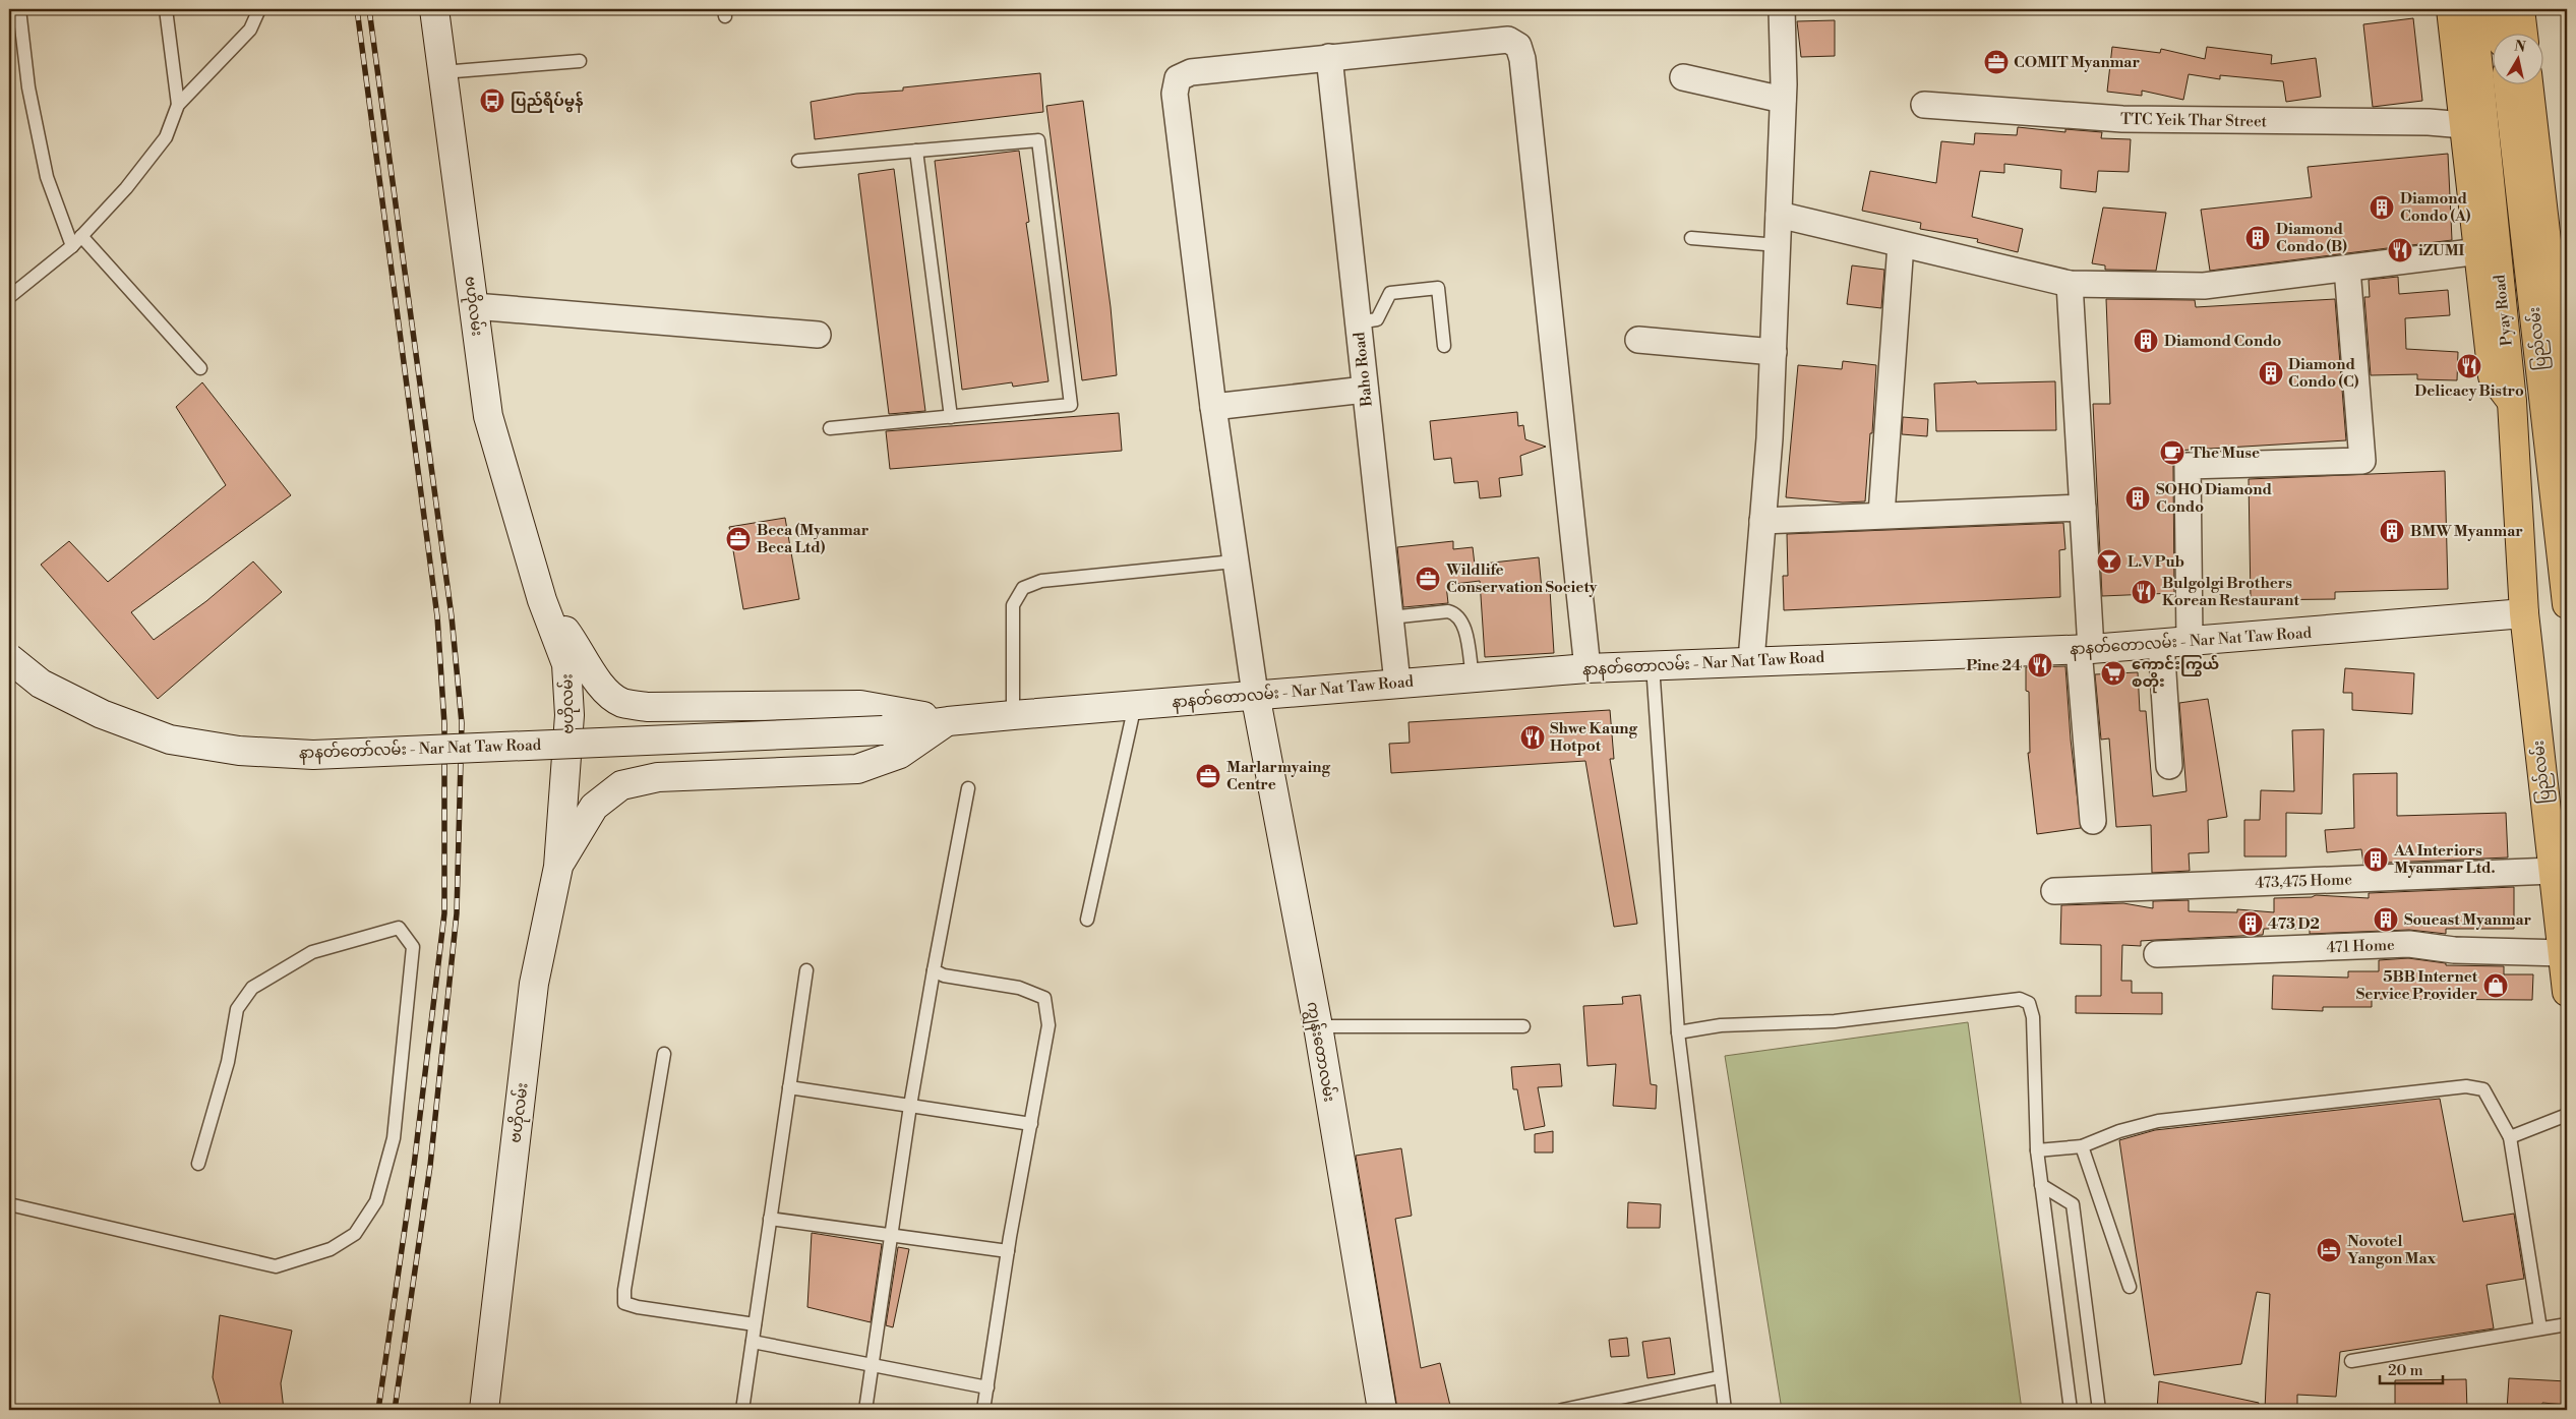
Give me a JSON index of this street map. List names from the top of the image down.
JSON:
{
  "streets": {
    "main road": [
      "ဗဟိုလမ်း",
      "Pyay Road",
      "ပြည်လမ်း",
      "နာနတ်တောလမ်း - Nar Nat Taw Road",
      "နာနတ်တော်လမ်း - Nar Nat Taw Road",
      "ကျွန်းတောလမ်း"
    ],
    "street": [
      "TTC Yeik Thar Street",
      "Baho Road",
      "473,475 Home",
      "471 Home"
    ]
  },
  "crossings": [
    ["Pyay Road", "ပြည်လမ်း"],
    ["Pyay Road", "နာနတ်တောလမ်း - Nar Nat Taw Road"],
    ["ပြည်လမ်း", "နာနတ်တောလမ်း - Nar Nat Taw Road"],
    ["ပြည်လမ်း", "473,475 Home"],
    ["ပြည်လမ်း", "471 Home"],
    ["Baho Road", "နာနတ်တောလမ်း - Nar Nat Taw Road"],
    ["နာနတ်တောလမ်း - Nar Nat Taw Road", "နာနတ်တော်လမ်း - Nar Nat Taw Road"],
    ["နာနတ်တောလမ်း - Nar Nat Taw Road", "ကျွန်းတောလမ်း"]
  ],
  "places": {
    "office": [
      "COMIT Myanmar",
      "Beca (Myanmar Beca Ltd)",
      "Wildlife Conservation Society",
      "Marlarmyaing Centre"
    ],
    "bus stop": ["ပြည်ရိပ်မွန်"],
    "building": [
      "Diamond Condo (A)",
      "Diamond Condo (B)",
      "Diamond Condo",
      "Diamond Condo (C)",
      "SOHO Diamond Condo",
      "BMW Myanmar",
      "AA Interiors Myanmar Ltd.",
      "Soueast Myanmar",
      "473 D2"
    ],
    "restaurant": [
      "iZUMI",
      "Delicacy Bistro",
      "Bulgolgi Brothers Korean Restaurant",
      "Pine 24",
      "Shwe Kaung Hotpot"
    ],
    "cafe": ["The Muse"],
    "bar": ["L.V Pub"],
    "supermarket": ["ကောင်းကြွယ် စတိုး"],
    "shop": ["5BB Internet Service Provider"],
    "hotel": ["Novotel Yangon Max"]
  },
  "scale_bar": "20 m",
  "north": "top"
}
